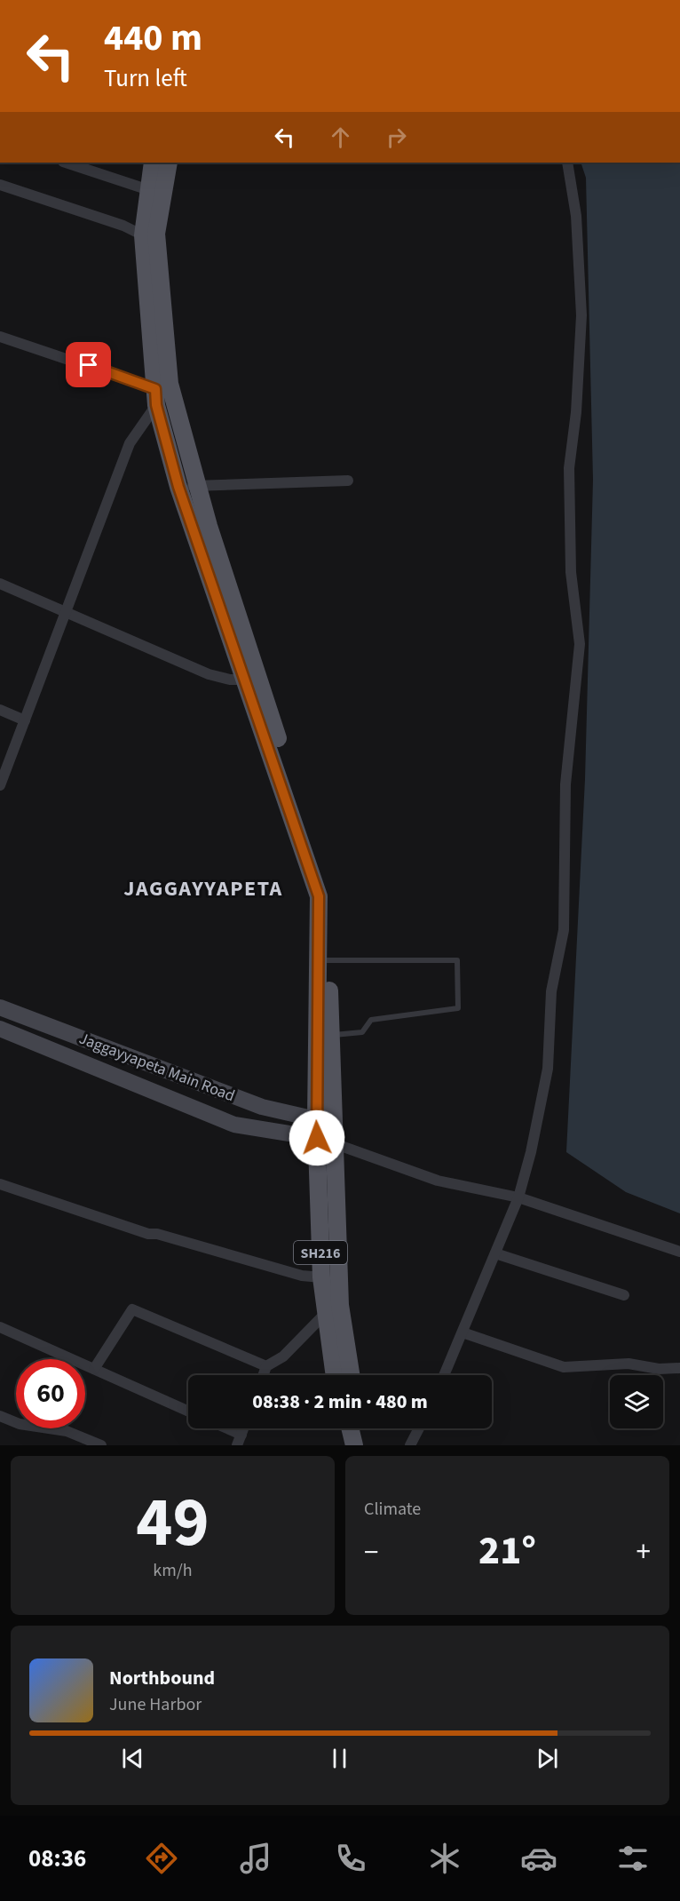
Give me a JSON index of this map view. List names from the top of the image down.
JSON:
{
  "streets": {
    "main road": ["Jaggayyapeta Main Road", "SH216"]
  },
  "crossings": [
    ["Jaggayyapeta Main Road", "SH216"]
  ],
  "districts": ["JAGGAYYAPETA"],
  "page": {
    "turn": ["440 m", "Turn left"],
    "limit": "60",
    "trip": "08:38 · 2 min · 480 m",
    "tile": [
      ["49", "km/h"],
      "Climate"
    ],
    "heat": ["−", "21°", "+"],
    "song": ["Northbound", "June Harbor"],
    "tabs": "08:36"
  }
}
